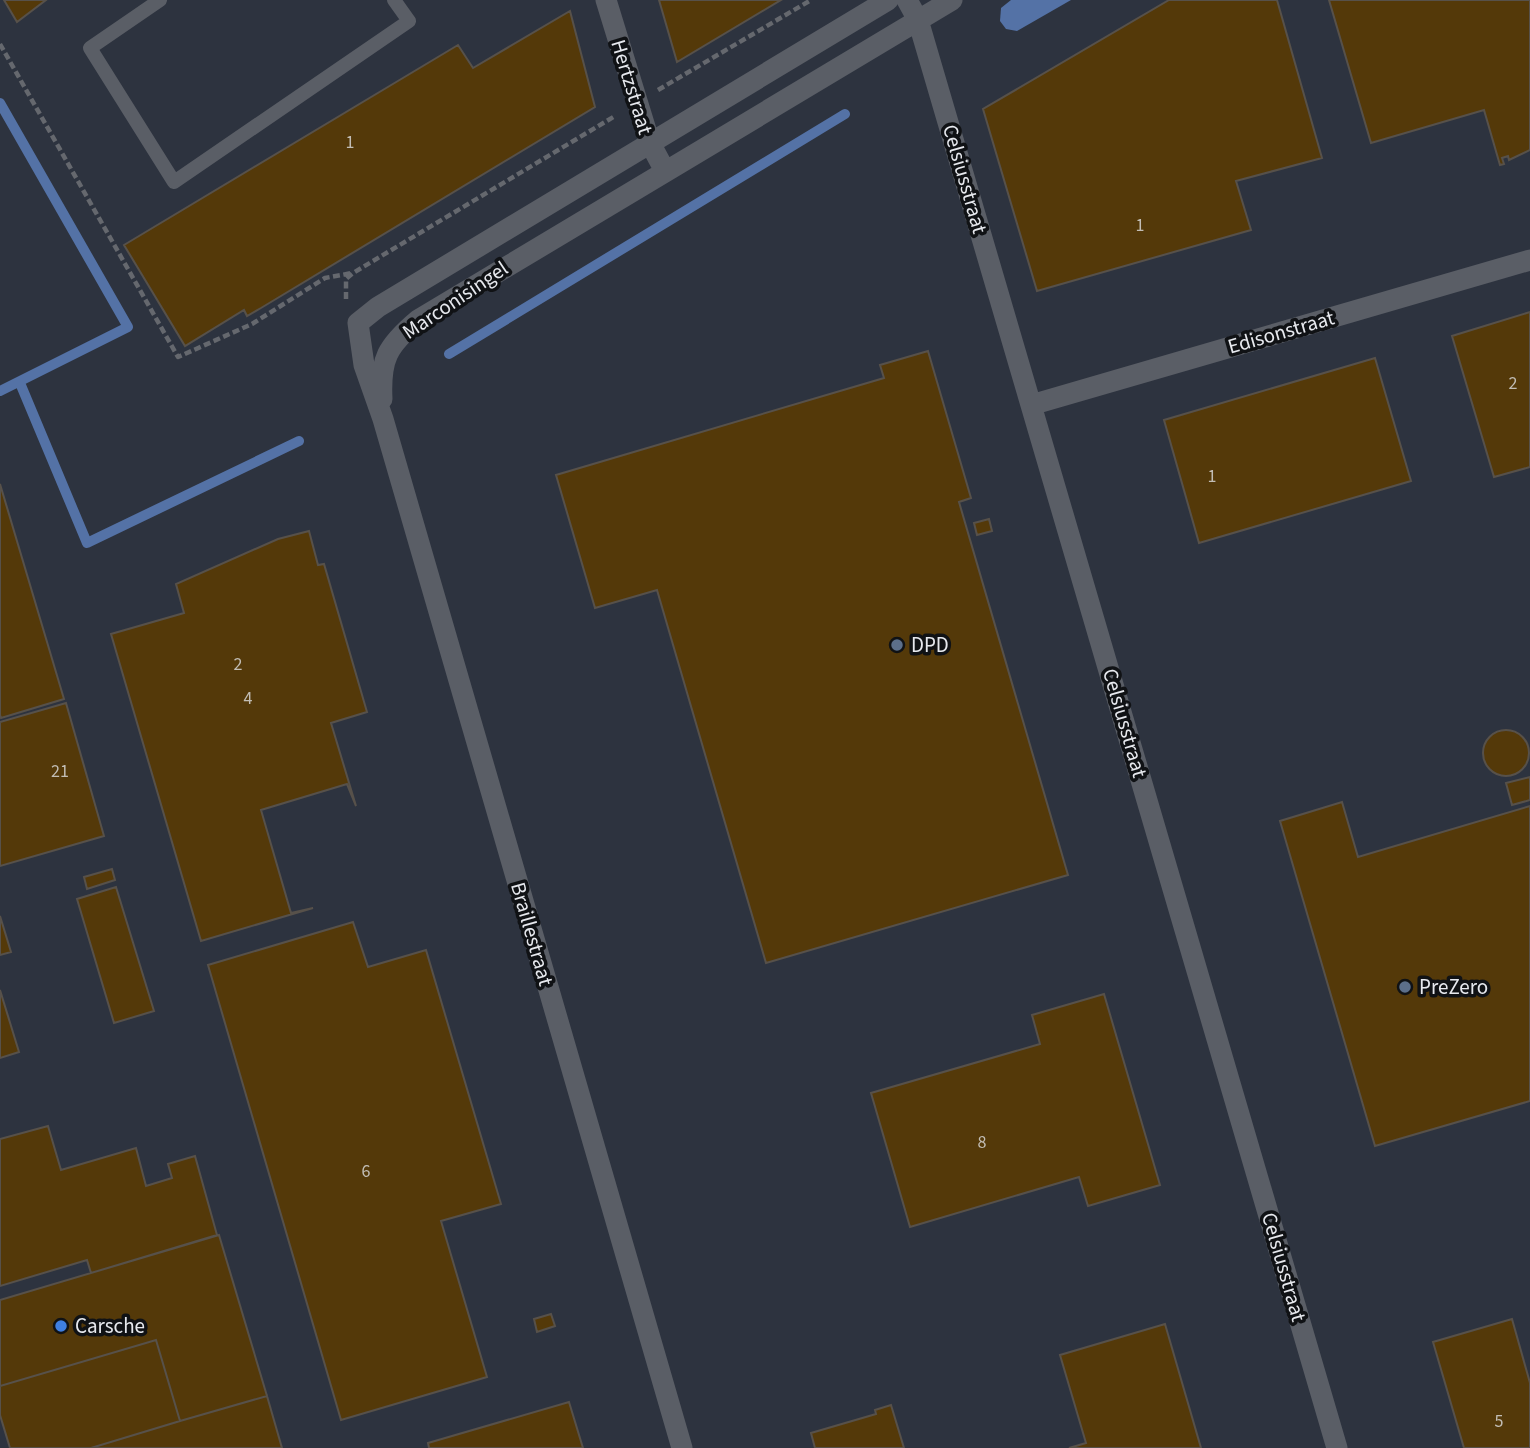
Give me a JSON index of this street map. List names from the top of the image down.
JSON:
{
  "streets": {
    "street": [
      "Hertzstraat",
      "Celsiusstraat",
      "Marconisingel",
      "Edisonstraat",
      "Braillestraat"
    ]
  },
  "crossings": [
    ["Hertzstraat", "Marconisingel"],
    ["Celsiusstraat", "Marconisingel"],
    ["Celsiusstraat", "Edisonstraat"],
    ["Marconisingel", "Braillestraat"]
  ],
  "places": ["DPD", "PreZero", "Carsche"],
  "house_numbers": [
    "1",
    "1",
    "2",
    "1",
    "2",
    "4",
    "21",
    "8",
    "6",
    "5"
  ]
}
